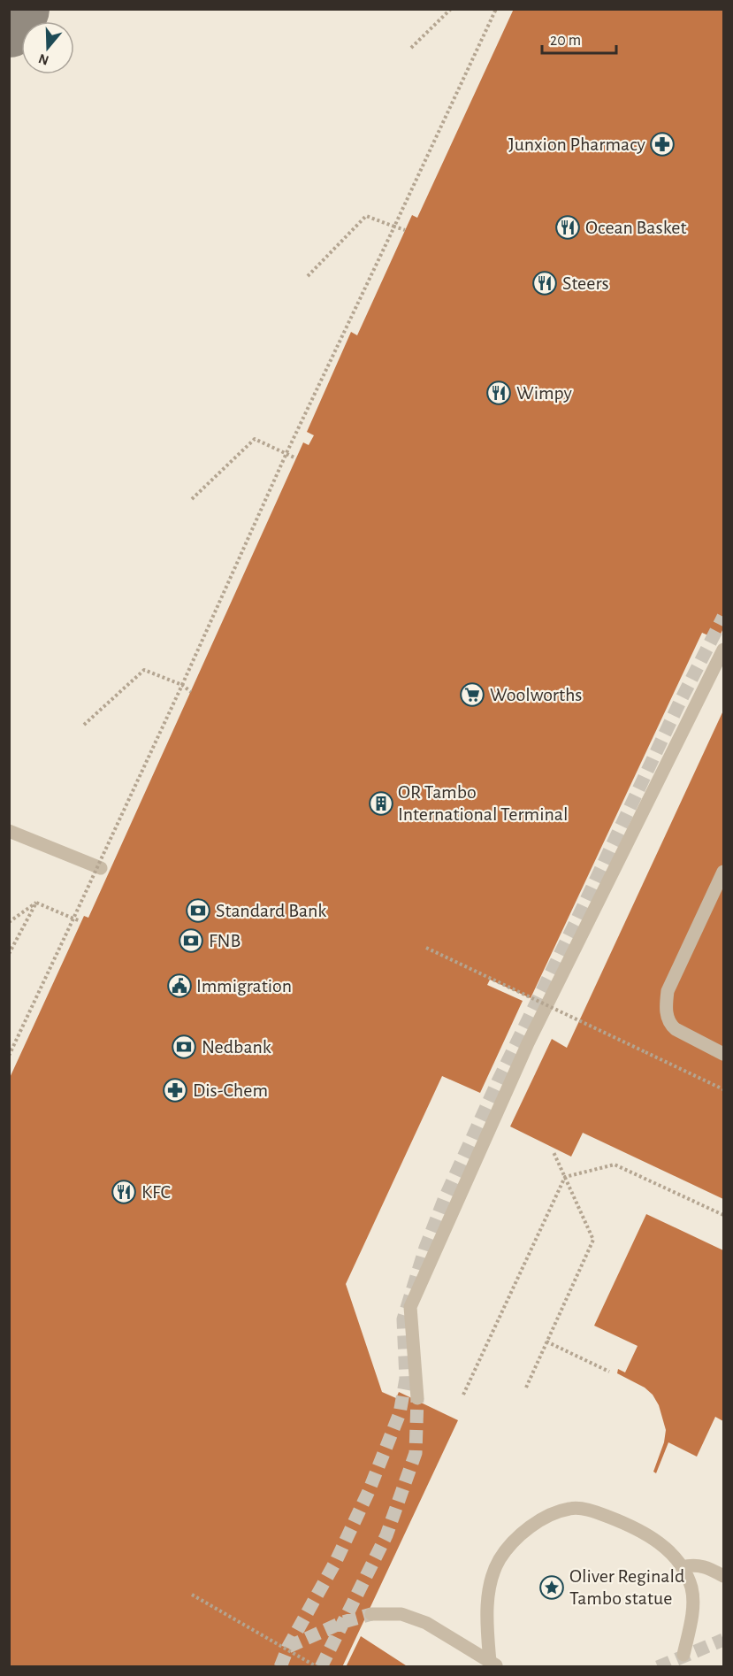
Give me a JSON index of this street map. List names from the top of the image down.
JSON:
{
  "places": {
    "pharmacy": ["Junxion Pharmacy", "Dis-Chem"],
    "restaurant": [
      "Ocean Basket",
      "Steers",
      "Wimpy",
      "KFC"
    ],
    "supermarket": ["Woolworths"],
    "building": ["OR Tambo International Terminal"],
    "bank": ["Standard Bank", "FNB", "Nedbank"],
    "public building": ["Immigration"],
    "place": ["Oliver Reginald Tambo statue"]
  },
  "scale_bar": "20 m",
  "north": "bottom"
}
